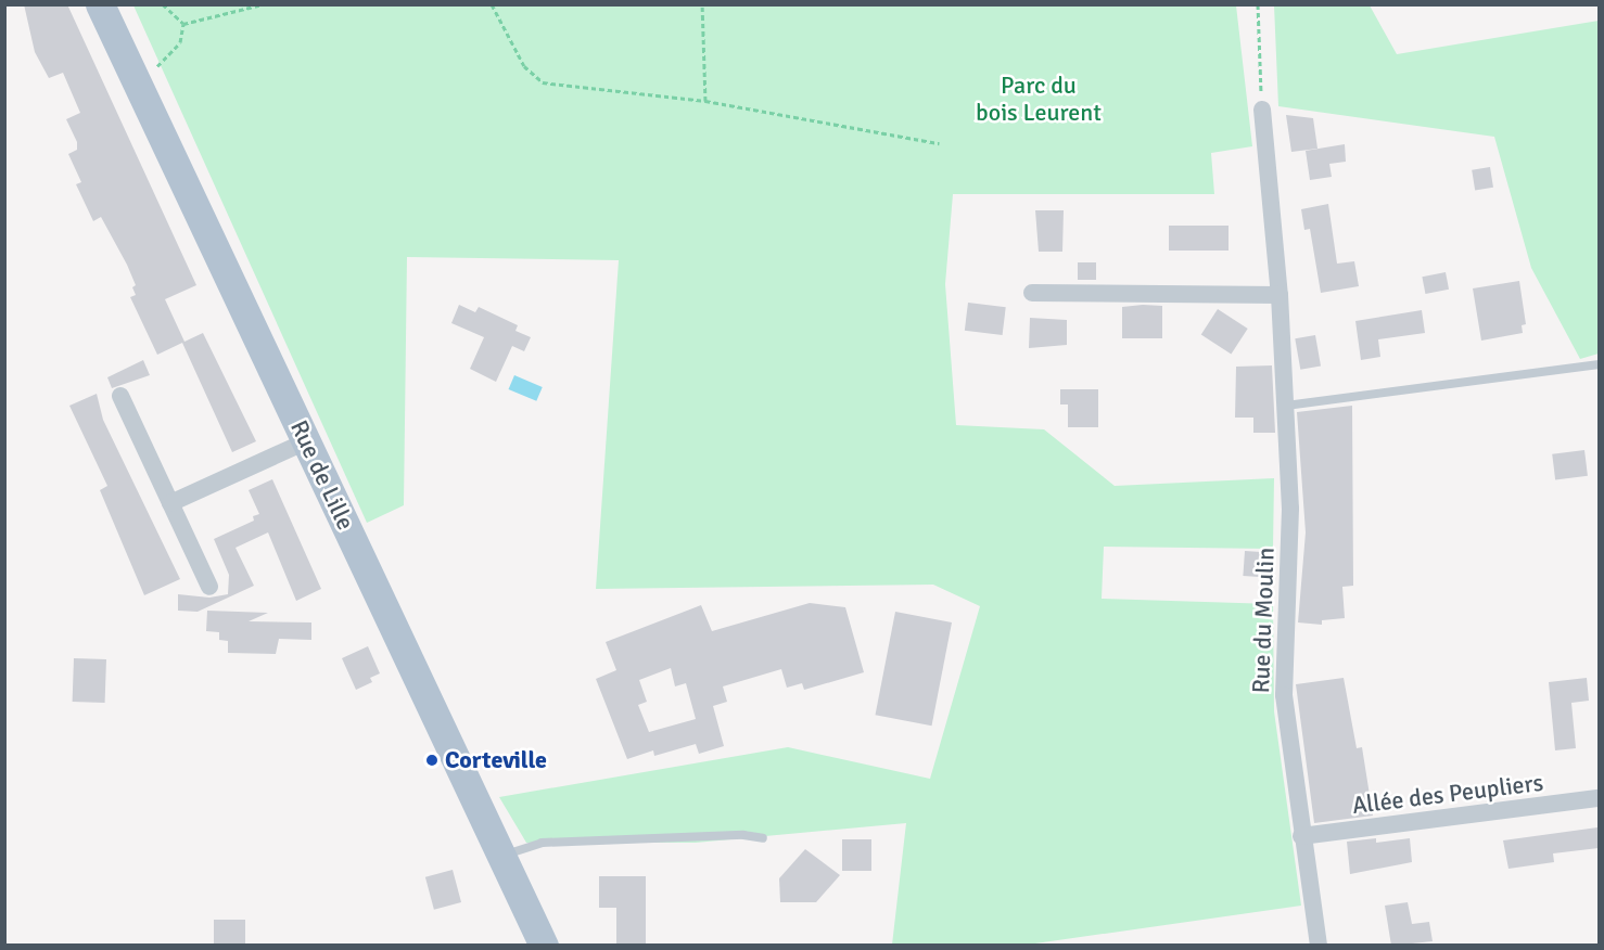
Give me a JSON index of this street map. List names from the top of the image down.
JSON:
{
  "streets": {
    "main road": ["Rue de Lille"],
    "street": ["Rue du Moulin", "Allée des Peupliers"]
  },
  "crossings": [
    ["Rue du Moulin", "Allée des Peupliers"]
  ],
  "parks": ["Parc du bois Leurent"],
  "places": ["Corteville"]
}
